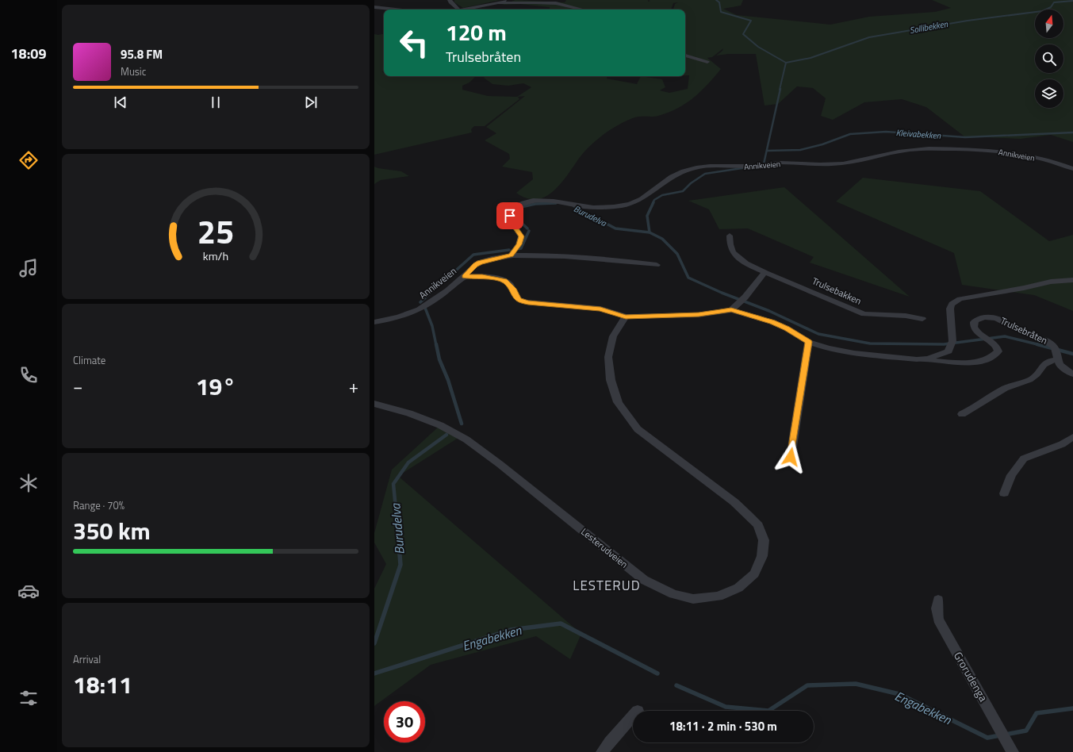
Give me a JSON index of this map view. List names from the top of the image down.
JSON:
{
  "streets": {
    "street": [
      "Annikveien",
      "Trulsebakken",
      "Trulsebråten",
      "Lesterudveien",
      "Grorudenga"
    ]
  },
  "crossings": [
    ["Annikveien", "Trulsebråten"],
    ["Trulsebråten", "Lesterudveien"]
  ],
  "districts": ["LESTERUD"],
  "water": [
    "Sollibekken",
    "Kleivabekken",
    "Burudelva",
    "Engabekken"
  ],
  "north": "top",
  "page": {
    "tabs": "18:09",
    "turn": ["120 m", "Trulsebråten"],
    "song": ["95.8 FM", "Music"],
    "tile": [
      "Climate",
      ["Range · 70%", "350 km"],
      ["Arrival", "18:11"]
    ],
    "heat": ["−", "19°", "+"],
    "limit": "30",
    "trip": "18:11 · 2 min · 530 m",
    "gauge": ["25", "km/h"]
  }
}
